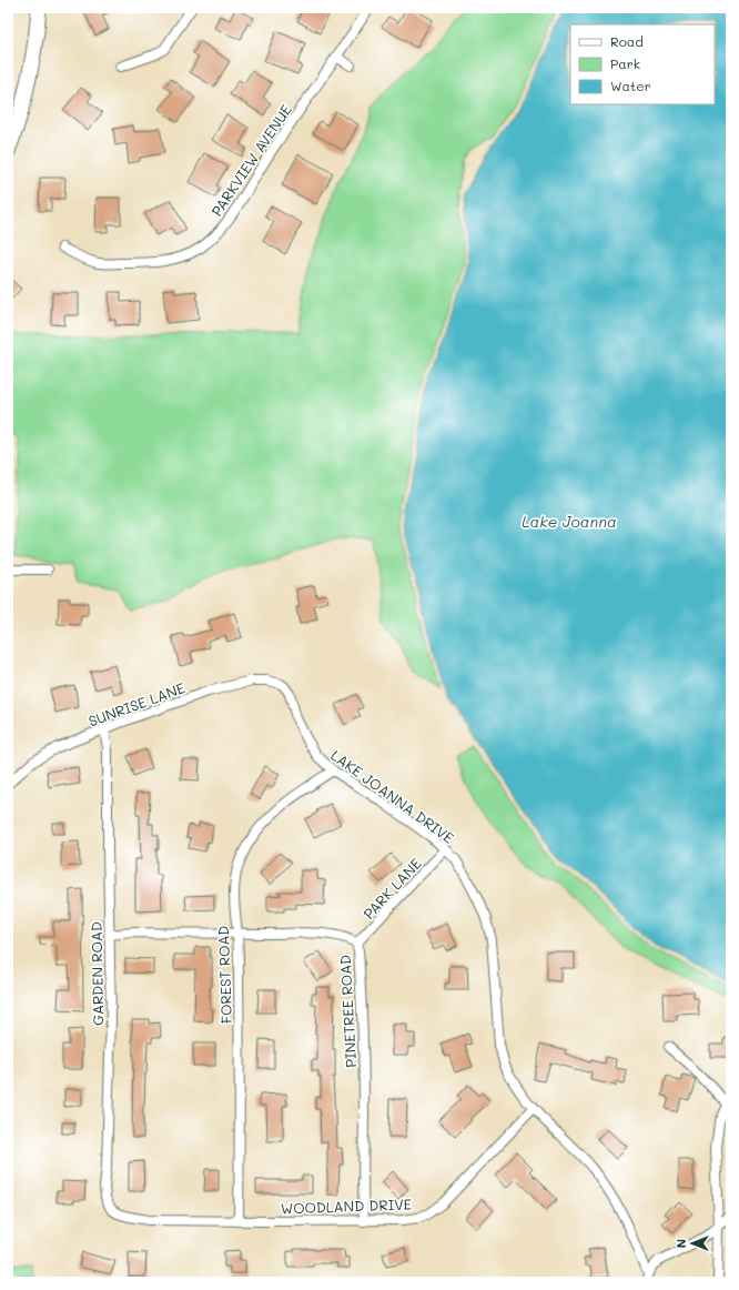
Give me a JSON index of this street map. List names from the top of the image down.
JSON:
{
  "streets": {
    "street": [
      "PARKVIEW AVENUE",
      "SUNRISE LANE",
      "LAKE JOANNA DRIVE",
      "PARK LANE",
      "GARDEN ROAD",
      "FOREST ROAD",
      "PINETREE ROAD",
      "WOODLAND DRIVE"
    ]
  },
  "crossings": [
    ["SUNRISE LANE", "LAKE JOANNA DRIVE"],
    ["SUNRISE LANE", "GARDEN ROAD"],
    ["LAKE JOANNA DRIVE", "PARK LANE"],
    ["LAKE JOANNA DRIVE", "FOREST ROAD"],
    ["LAKE JOANNA DRIVE", "WOODLAND DRIVE"],
    ["PARK LANE", "PINETREE ROAD"],
    ["GARDEN ROAD", "PINETREE ROAD"],
    ["GARDEN ROAD", "WOODLAND DRIVE"],
    ["FOREST ROAD", "PINETREE ROAD"],
    ["FOREST ROAD", "WOODLAND DRIVE"],
    ["PINETREE ROAD", "WOODLAND DRIVE"]
  ],
  "water": ["Lake Joanna"],
  "legend": ["Road", "Park", "Water"],
  "north": "left"
}
